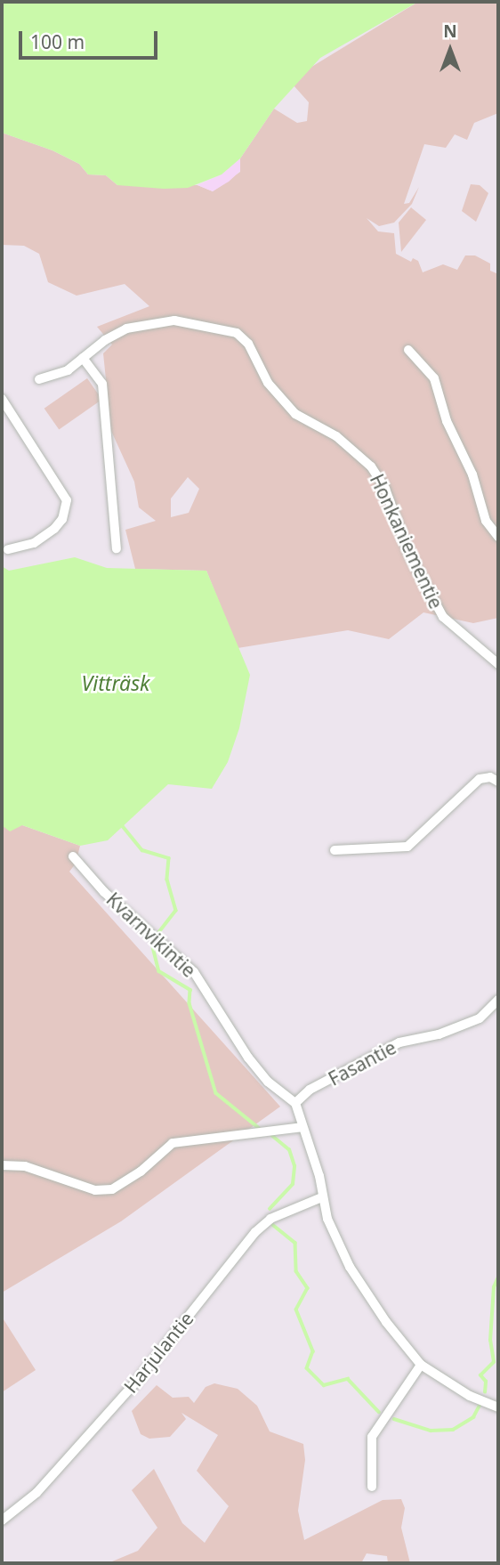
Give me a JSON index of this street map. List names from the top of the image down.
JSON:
{
  "streets": {
    "street": [
      "Honkaniementie",
      "Kvarnvikintie",
      "Fasantie",
      "Harjulantie"
    ]
  },
  "crossings": [
    ["Kvarnvikintie", "Fasantie"]
  ],
  "water": ["Vitträsk"],
  "scale_bar": "100 m",
  "north": "top"
}
